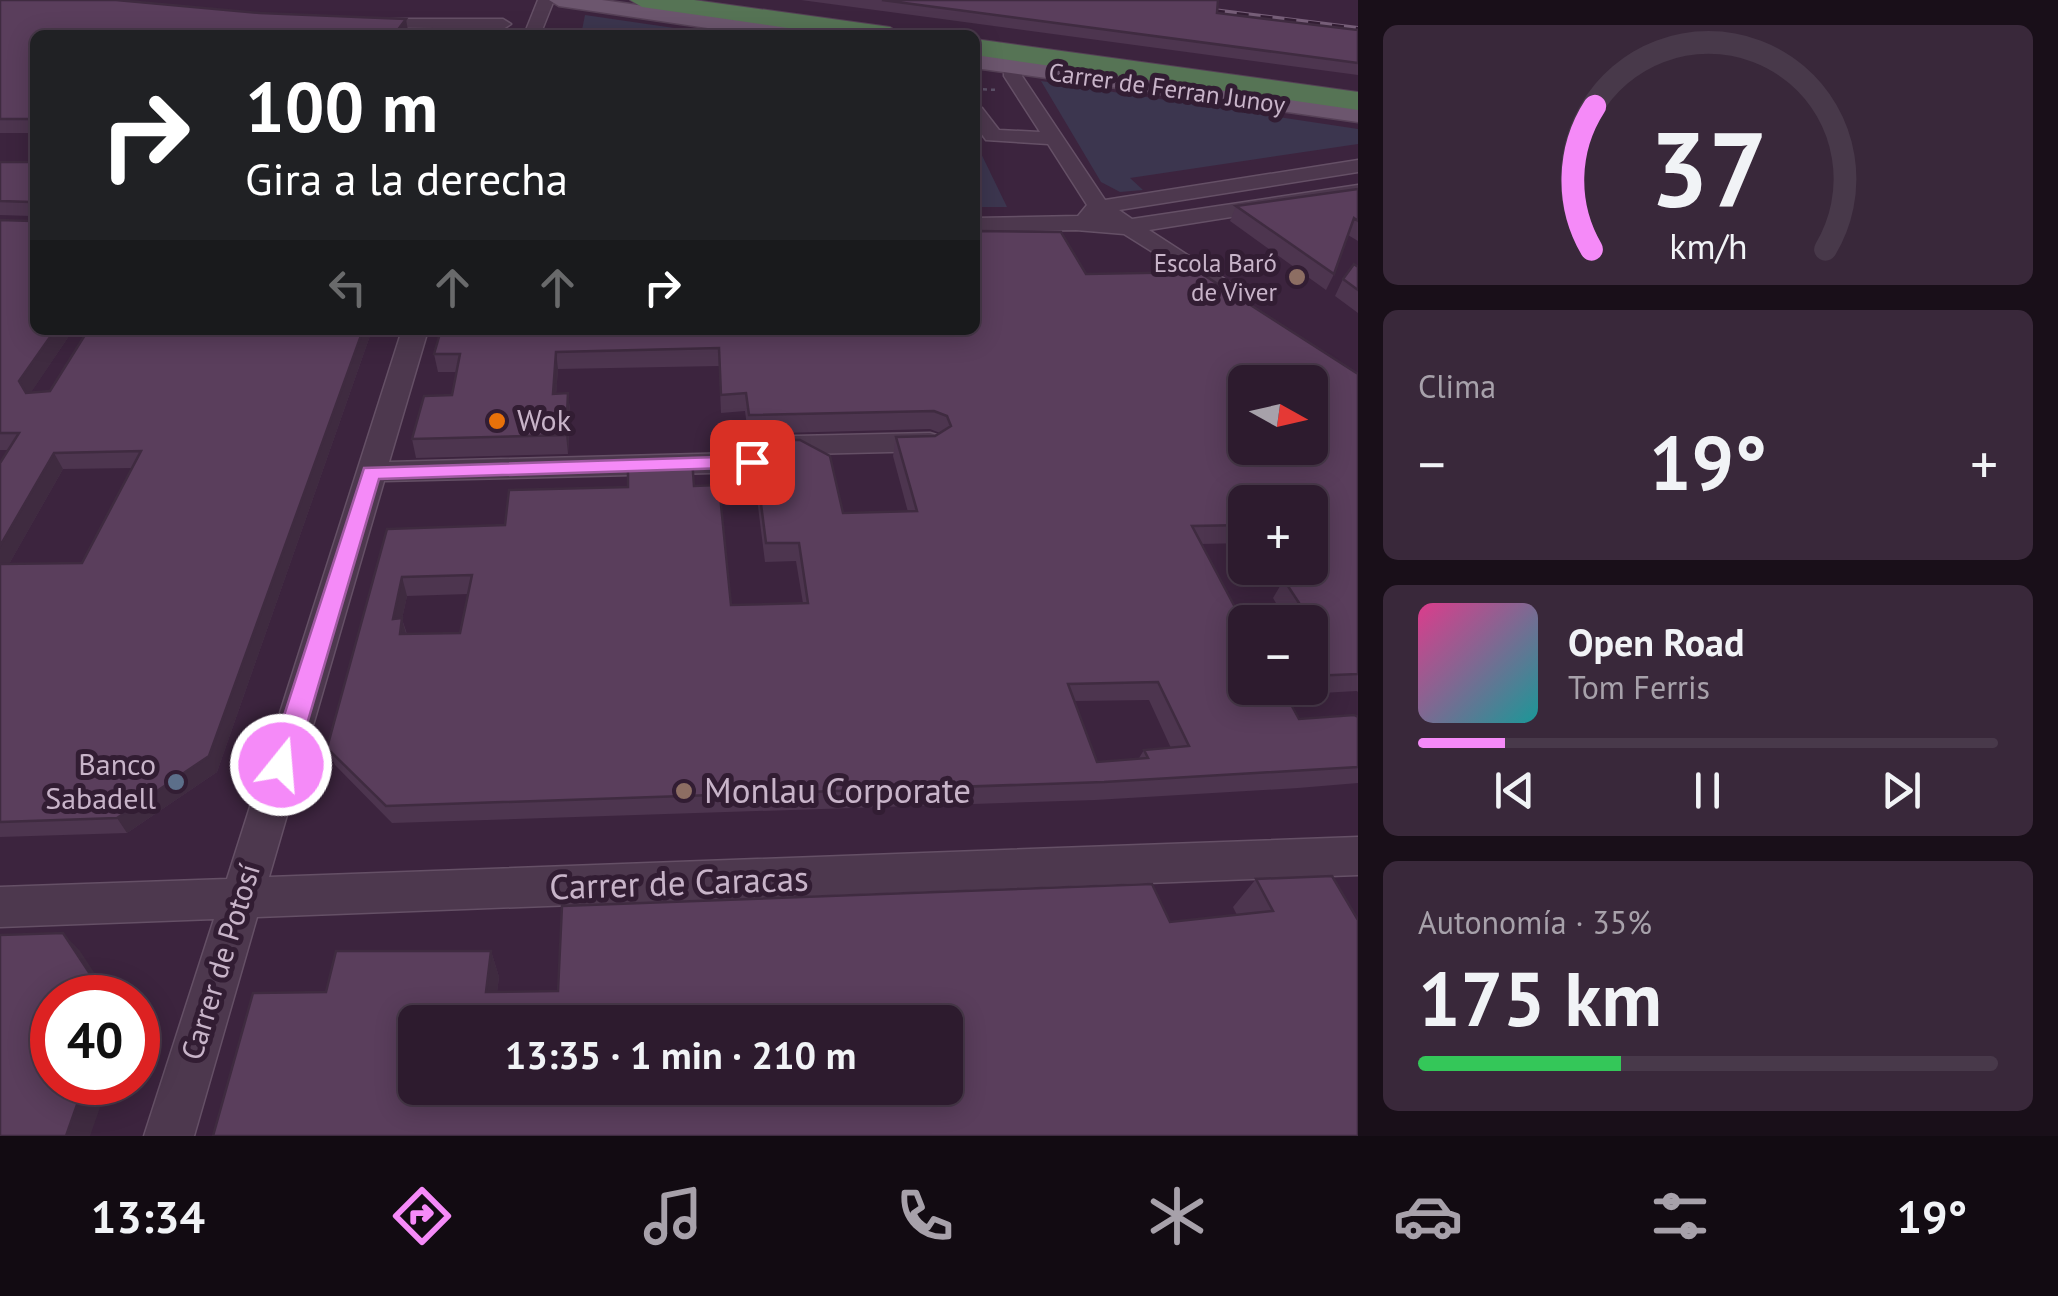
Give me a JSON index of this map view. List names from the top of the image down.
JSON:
{
  "streets": {
    "main road": ["Carrer de Ferran Junoy"],
    "street": ["Carrer de Caracas", "Carrer de Potosí"]
  },
  "crossings": [
    ["Carrer de Caracas", "Carrer de Potosí"]
  ],
  "places": [
    "Escola Baró de Viver",
    "Wok",
    "Banco Sabadell",
    "Monlau Corporate"
  ],
  "north": "right",
  "page": {
    "turn": ["100 m", "Gira a la derecha"],
    "tile": [
      "Clima",
      ["Autonomía · 35%", "175 km"]
    ],
    "map_buttons": ["+", "−"],
    "heat": ["−", "19°", "+"],
    "song": ["Open Road", "Tom Ferris"],
    "limit": "40",
    "trip": "13:35 · 1 min · 210 m",
    "tabs": ["13:34", "19°"],
    "gauge": ["37", "km/h"]
  }
}
